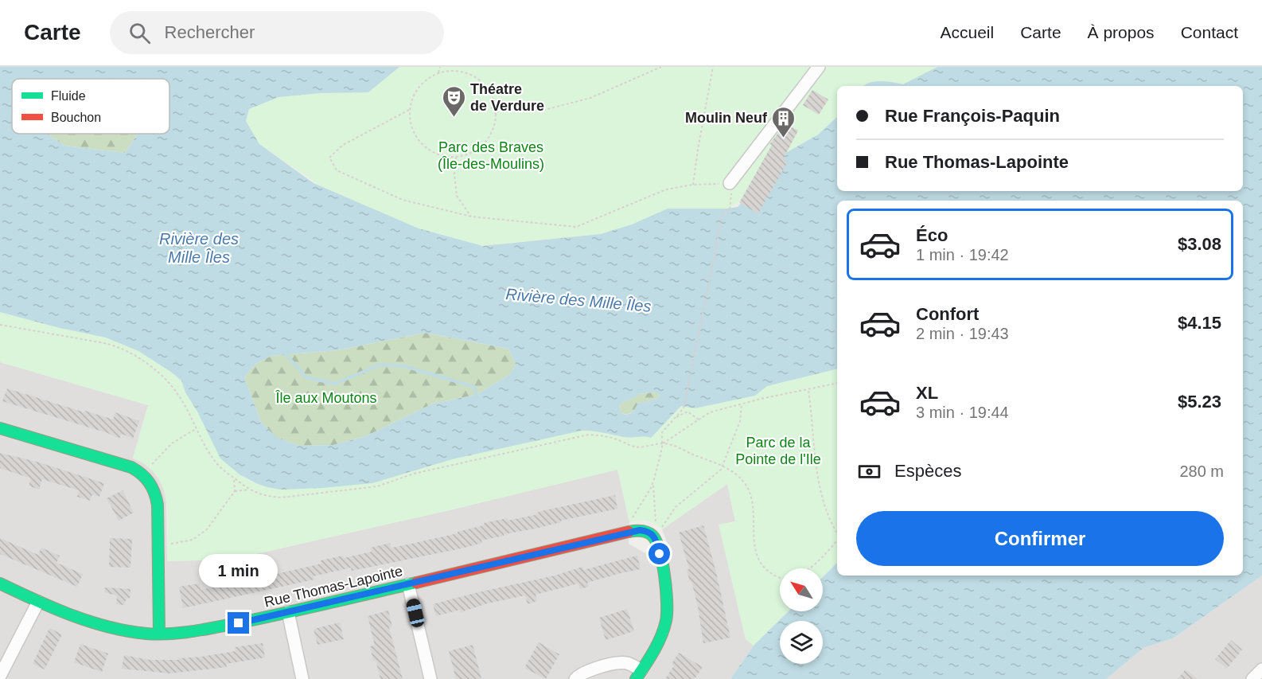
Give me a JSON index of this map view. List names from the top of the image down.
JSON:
{
  "streets": {
    "street": ["Rue Thomas-Lapointe"]
  },
  "water": ["Rivière des Mille Îles"],
  "parks": ["Parc des Braves (Île-des-Moulins)", "Île aux Moutons", "Parc de la Pointe de l'Ile"],
  "places": {
    "theatre": ["Théatre de Verdure"],
    "building": ["Moulin Neuf"]
  },
  "legend": ["Fluide", "Bouchon"],
  "north": "top left",
  "page": {
    "header": "Carte",
    "search": "Rechercher",
    "nav": [
      "Accueil",
      "Carte",
      "À propos",
      "Contact"
    ],
    "banner": ["Rue François-Paquin", "Rue Thomas-Lapointe"],
    "list": [
      {
        "name": "Éco",
        "note": "1 min · 19:42",
        "value": "$3.08"
      },
      {
        "name": "Confort",
        "note": "2 min · 19:43",
        "value": "$4.15"
      },
      {
        "name": "XL",
        "note": "3 min · 19:44",
        "value": "$5.23"
      }
    ],
    "pay": ["Espèces", "280 m"],
    "buttons": "Confirmer",
    "bubble": "1 min"
  }
}
